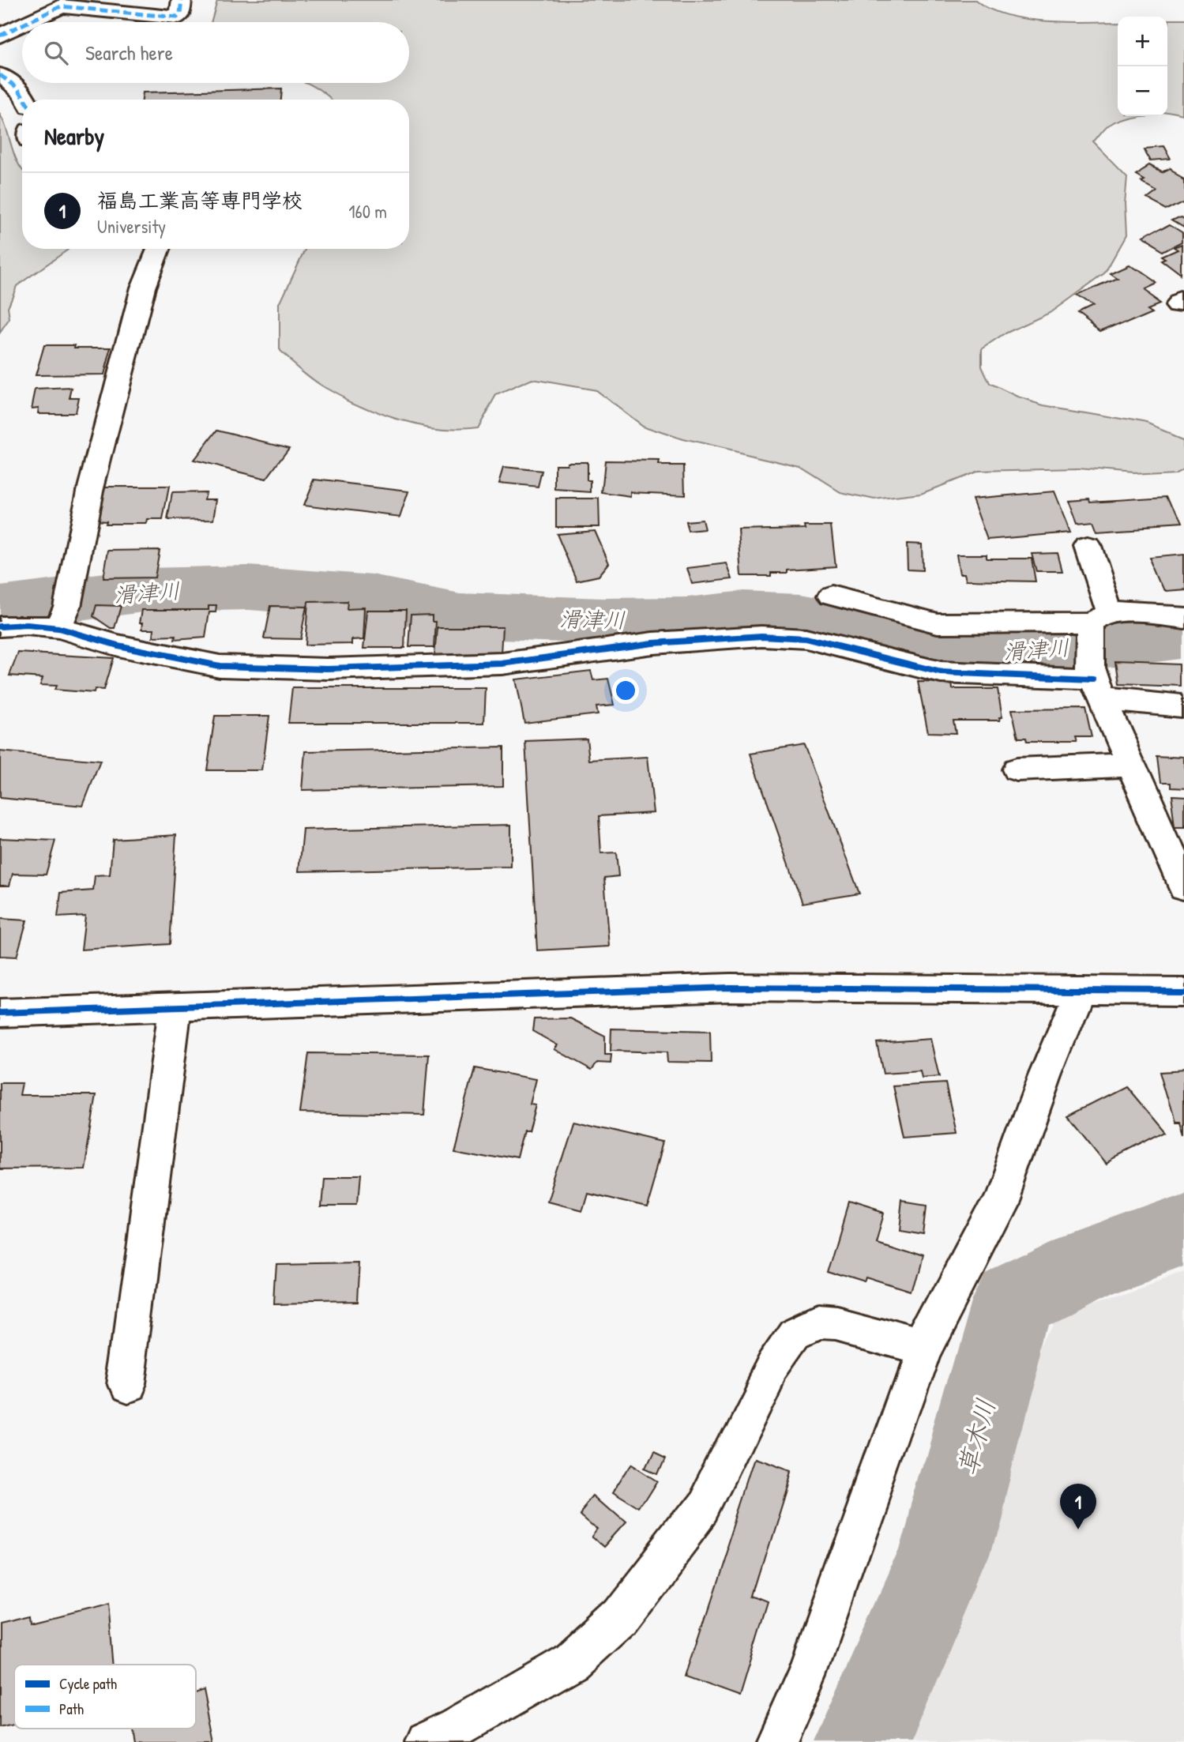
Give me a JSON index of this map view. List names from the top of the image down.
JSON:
{
  "water": ["滑津川", "草木川"],
  "legend": ["Cycle path", "Path"],
  "page": {
    "map_buttons": ["+", "−"],
    "search": "Search here",
    "heading": "Nearby",
    "list": [
      {
        "mark": "1",
        "name": "福島工業高等専門学校",
        "note": "University",
        "value": "160 m"
      }
    ],
    "pins": "1"
  }
}
